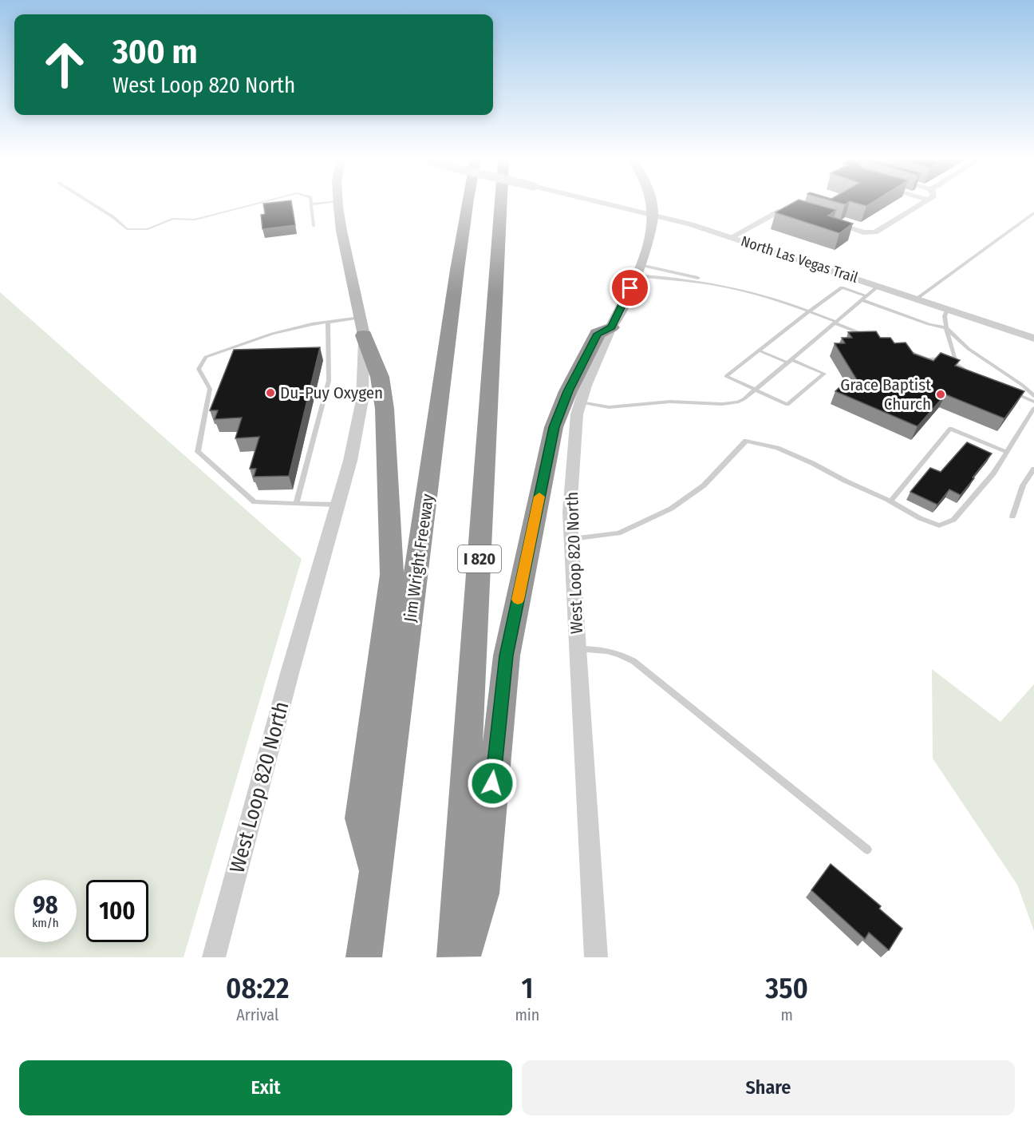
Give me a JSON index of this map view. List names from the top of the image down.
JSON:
{
  "streets": {
    "highway": ["Jim Wright Freeway", "I 820"],
    "main road": ["West Loop 820 North"],
    "street": ["North Las Vegas Trail"]
  },
  "crossings": [
    ["North Las Vegas Trail", "West Loop 820 North"]
  ],
  "places": ["Du-Puy Oxygen", "Grace Baptist Church"],
  "page": {
    "turn": ["300 m", "West Loop 820 North"],
    "speed": "98 km/h",
    "limit": "100",
    "eta": [
      "08:22",
      "Arrival",
      "1",
      "min",
      "350",
      "m"
    ],
    "buttons": ["Exit", "Share"]
  }
}
